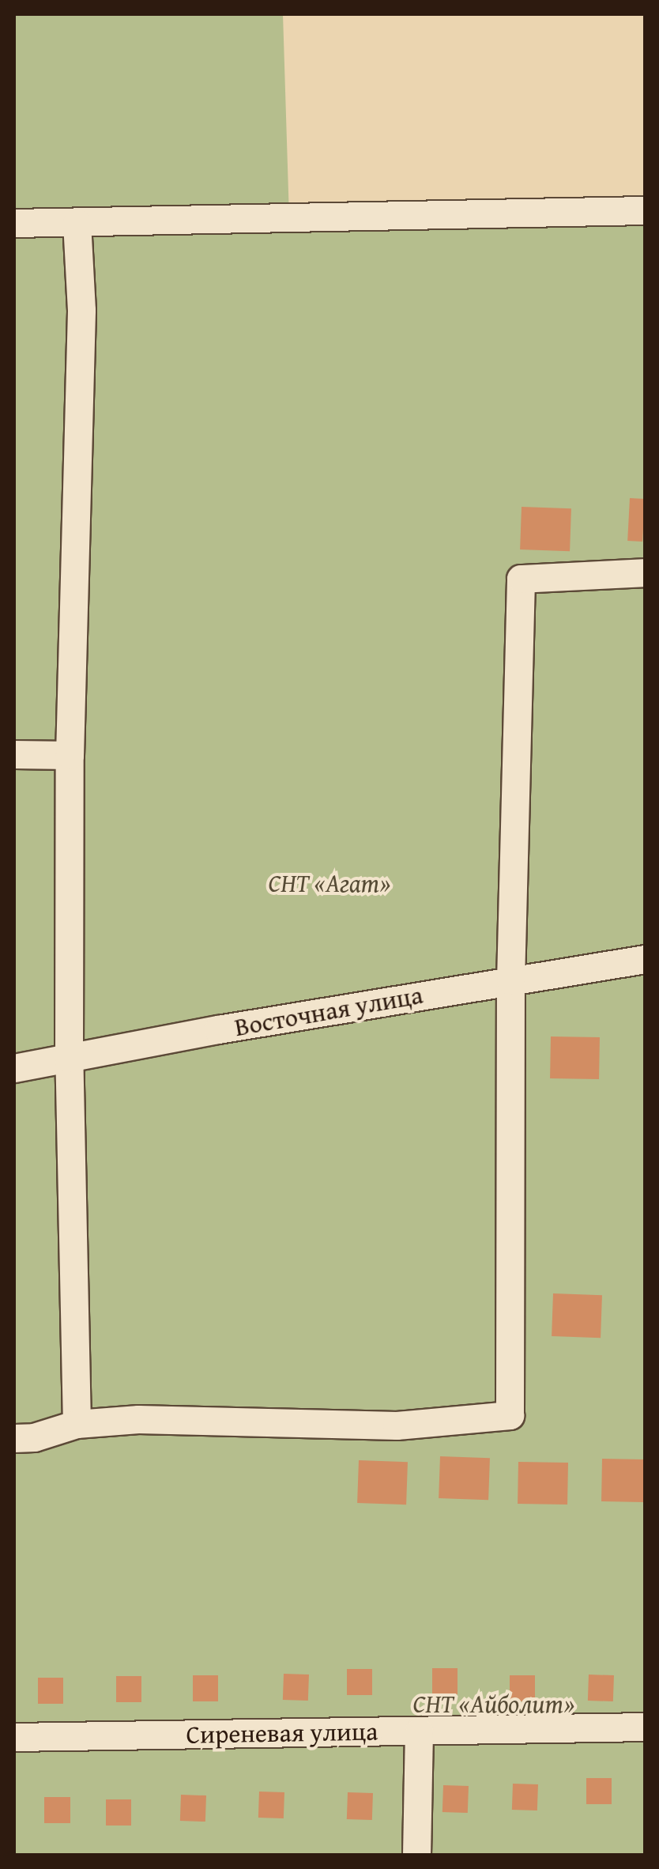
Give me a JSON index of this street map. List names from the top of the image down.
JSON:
{
  "streets": {
    "street": ["Восточная улица", "Сиреневая улица"]
  },
  "parks": ["СНТ «Агат»", "СНТ «Айболит»"]
}
